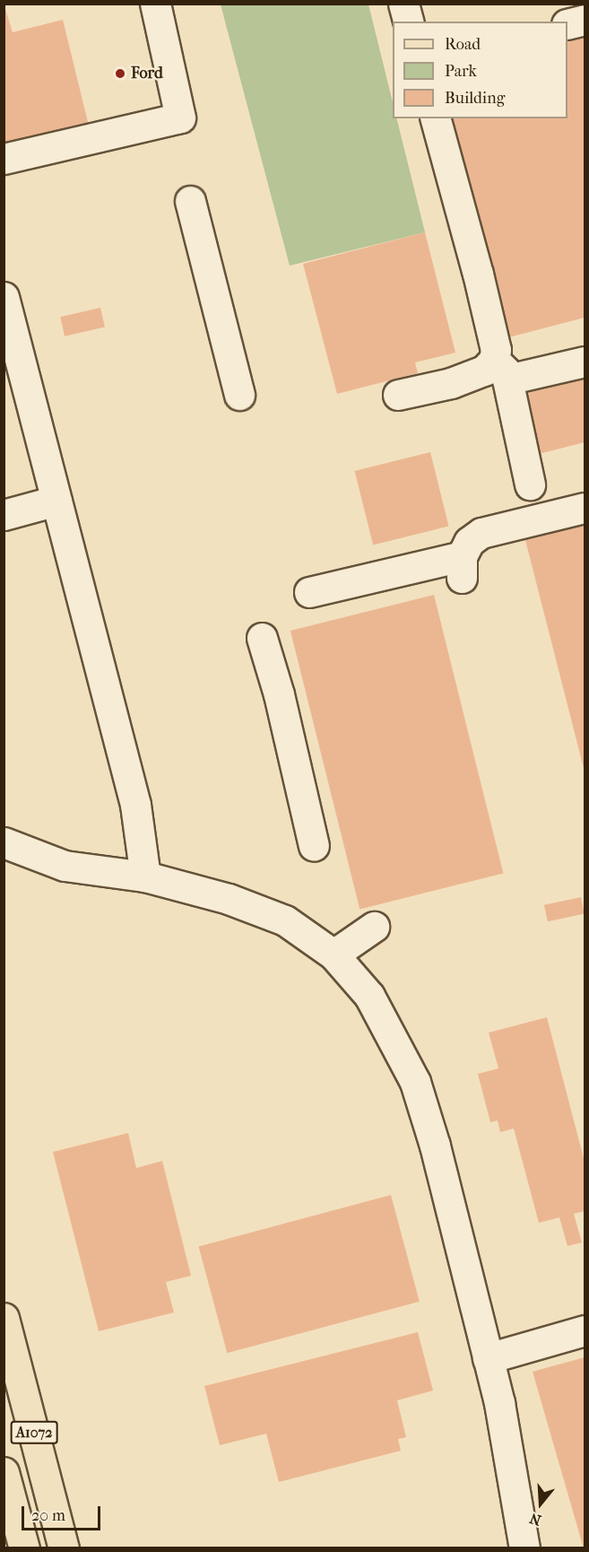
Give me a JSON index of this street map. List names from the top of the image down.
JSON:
{
  "streets": {
    "main road": ["A1072"]
  },
  "places": ["Ford"],
  "legend": ["Road", "Park", "Building"],
  "scale_bar": "20 m",
  "north": "bottom"
}
